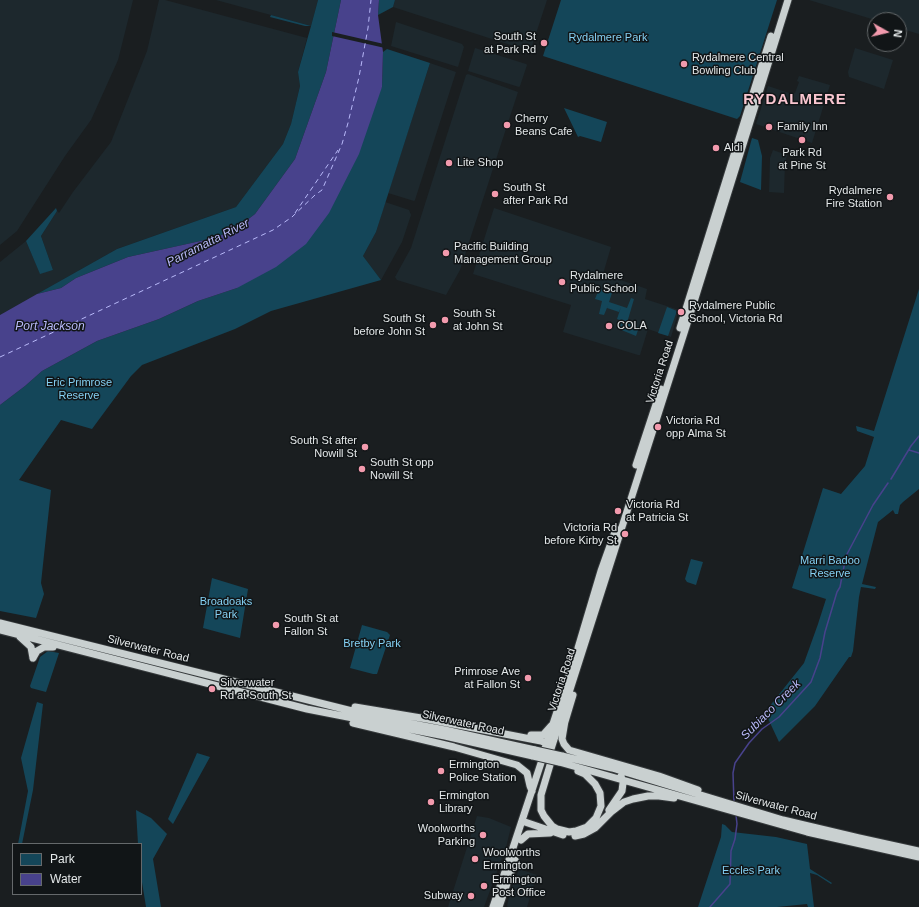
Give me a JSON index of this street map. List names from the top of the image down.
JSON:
{
  "streets": {
    "highway": ["Victoria Road", "Silverwater Road"]
  },
  "districts": ["RYDALMERE"],
  "water": ["Parramatta River", "Port Jackson", "Subiaco Creek"],
  "parks": [
    "Rydalmere Park",
    "Eric Primrose Reserve",
    "Marri Badoo Reserve",
    "Broadoaks Park",
    "Bretby Park",
    "Eccles Park"
  ],
  "places": [
    "South St at Park Rd",
    "Rydalmere Central Bowling Club",
    "Cherry Beans Cafe",
    "Family Inn",
    "Park Rd at Pine St",
    "Aldi",
    "Lite Shop",
    "South St after Park Rd",
    "Rydalmere Fire Station",
    "Pacific Building Management Group",
    "Rydalmere Public School",
    "Rydalmere Public School, Victoria Rd",
    "South St at John St",
    "South St before John St",
    "COLA",
    "Victoria Rd opp Alma St",
    "South St after Nowill St",
    "South St opp Nowill St",
    "Victoria Rd at Patricia St",
    "Victoria Rd before Kirby St",
    "South St at Fallon St",
    "Primrose Ave at Fallon St",
    "Silverwater Rd at South St",
    "Ermington Police Station",
    "Ermington Library",
    "Woolworths Parking",
    "Woolworths Ermington",
    "Ermington Post Office",
    "Subway"
  ],
  "legend": ["Park", "Water"],
  "north": "right"
}
